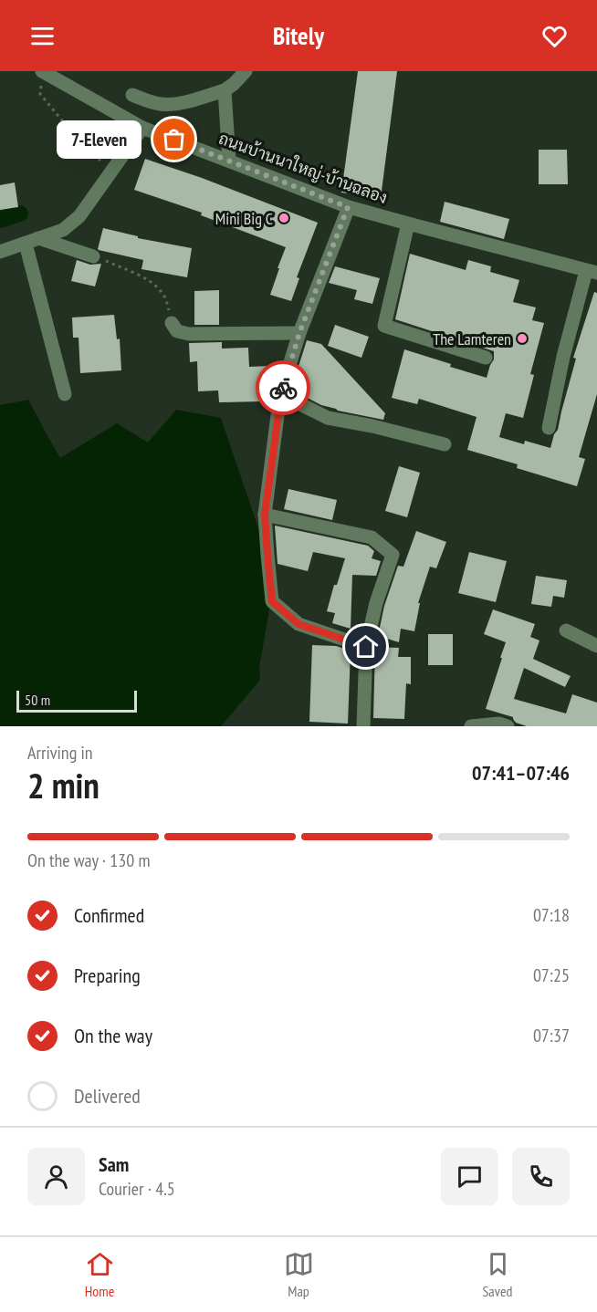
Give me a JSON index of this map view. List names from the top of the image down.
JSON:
{
  "streets": {
    "street": ["ถนนบ้านนาใหญ่-บ้านฉลอง"]
  },
  "places": ["7-Eleven", "Mini Big C", "The Lamteren"],
  "scale_bar": "50 m",
  "page": {
    "header": "Bitely",
    "bubble": "7-Eleven",
    "scale": "50 m",
    "heading": ["2 min", "Arriving in", "07:41–07:46"],
    "panel": ["Sam", "Courier · 4.5"],
    "bar": "On the way · 130 m",
    "list": [
      ["Confirmed", "07:18"],
      ["Preparing", "07:25"],
      ["On the way", "07:37"],
      "Delivered"
    ],
    "tabs": ["Home", "Map", "Saved"]
  }
}
